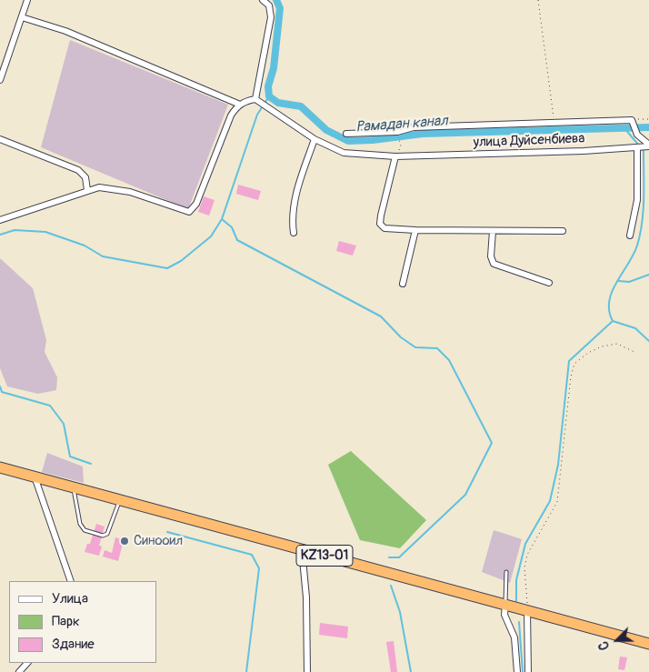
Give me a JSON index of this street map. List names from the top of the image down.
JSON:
{
  "streets": {
    "highway": ["KZ13-01"],
    "street": ["улица Дуйсенбиева"]
  },
  "water": ["Рамадан канал"],
  "places": ["Синооил"],
  "legend": ["Улица", "Парк", "Здание"],
  "north": "bottom left"
}
